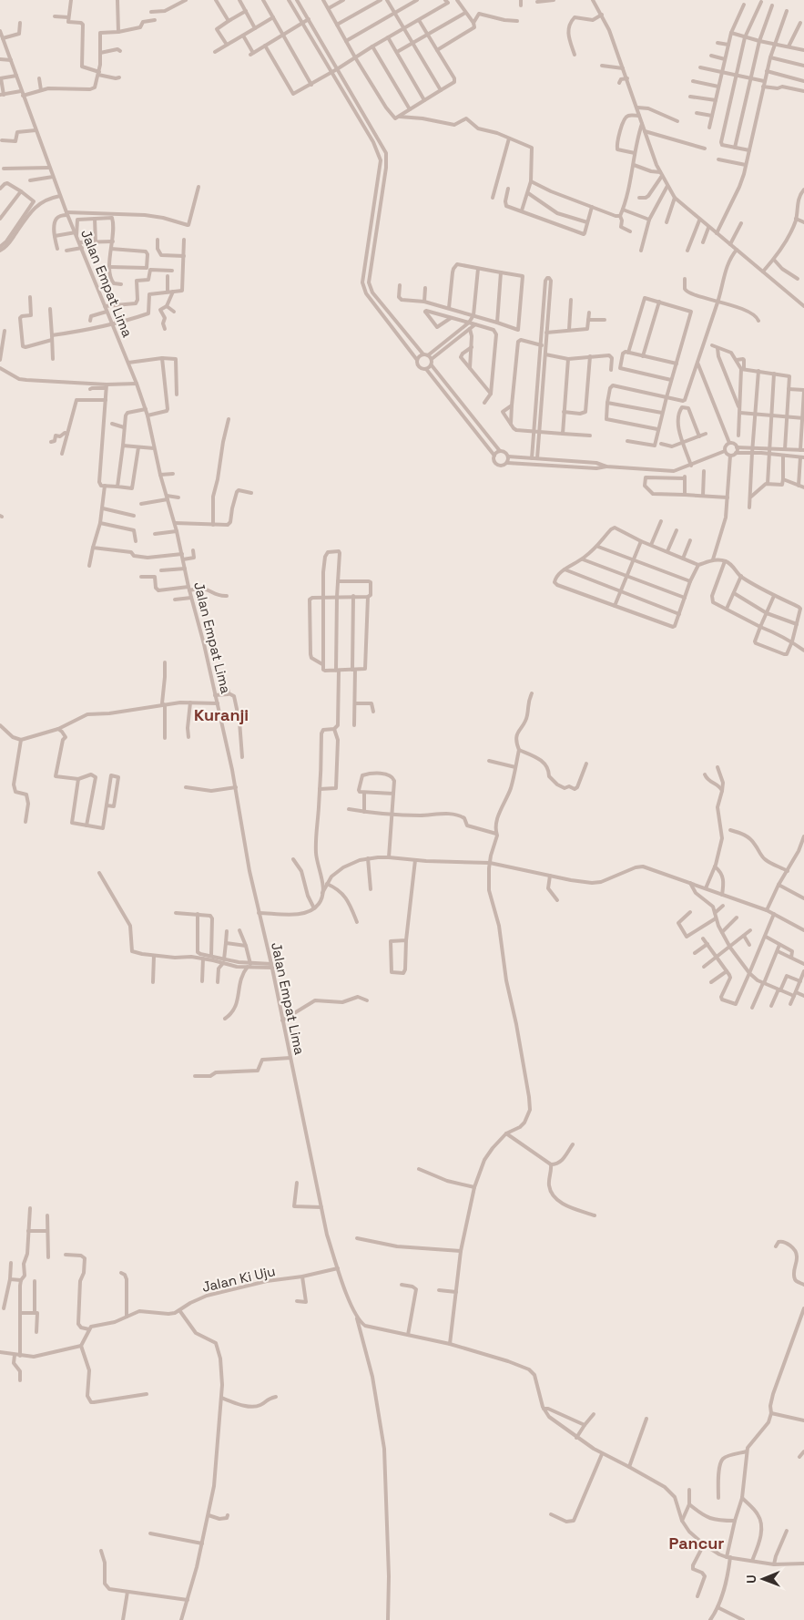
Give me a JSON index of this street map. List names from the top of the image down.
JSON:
{
  "streets": {
    "street": ["Jalan Empat Lima", "Jalan Ki Uju"]
  },
  "crossings": [
    ["Jalan Empat Lima", "Jalan Ki Uju"]
  ],
  "districts": ["Kuranji", "Pancur"],
  "north": "left"
}
